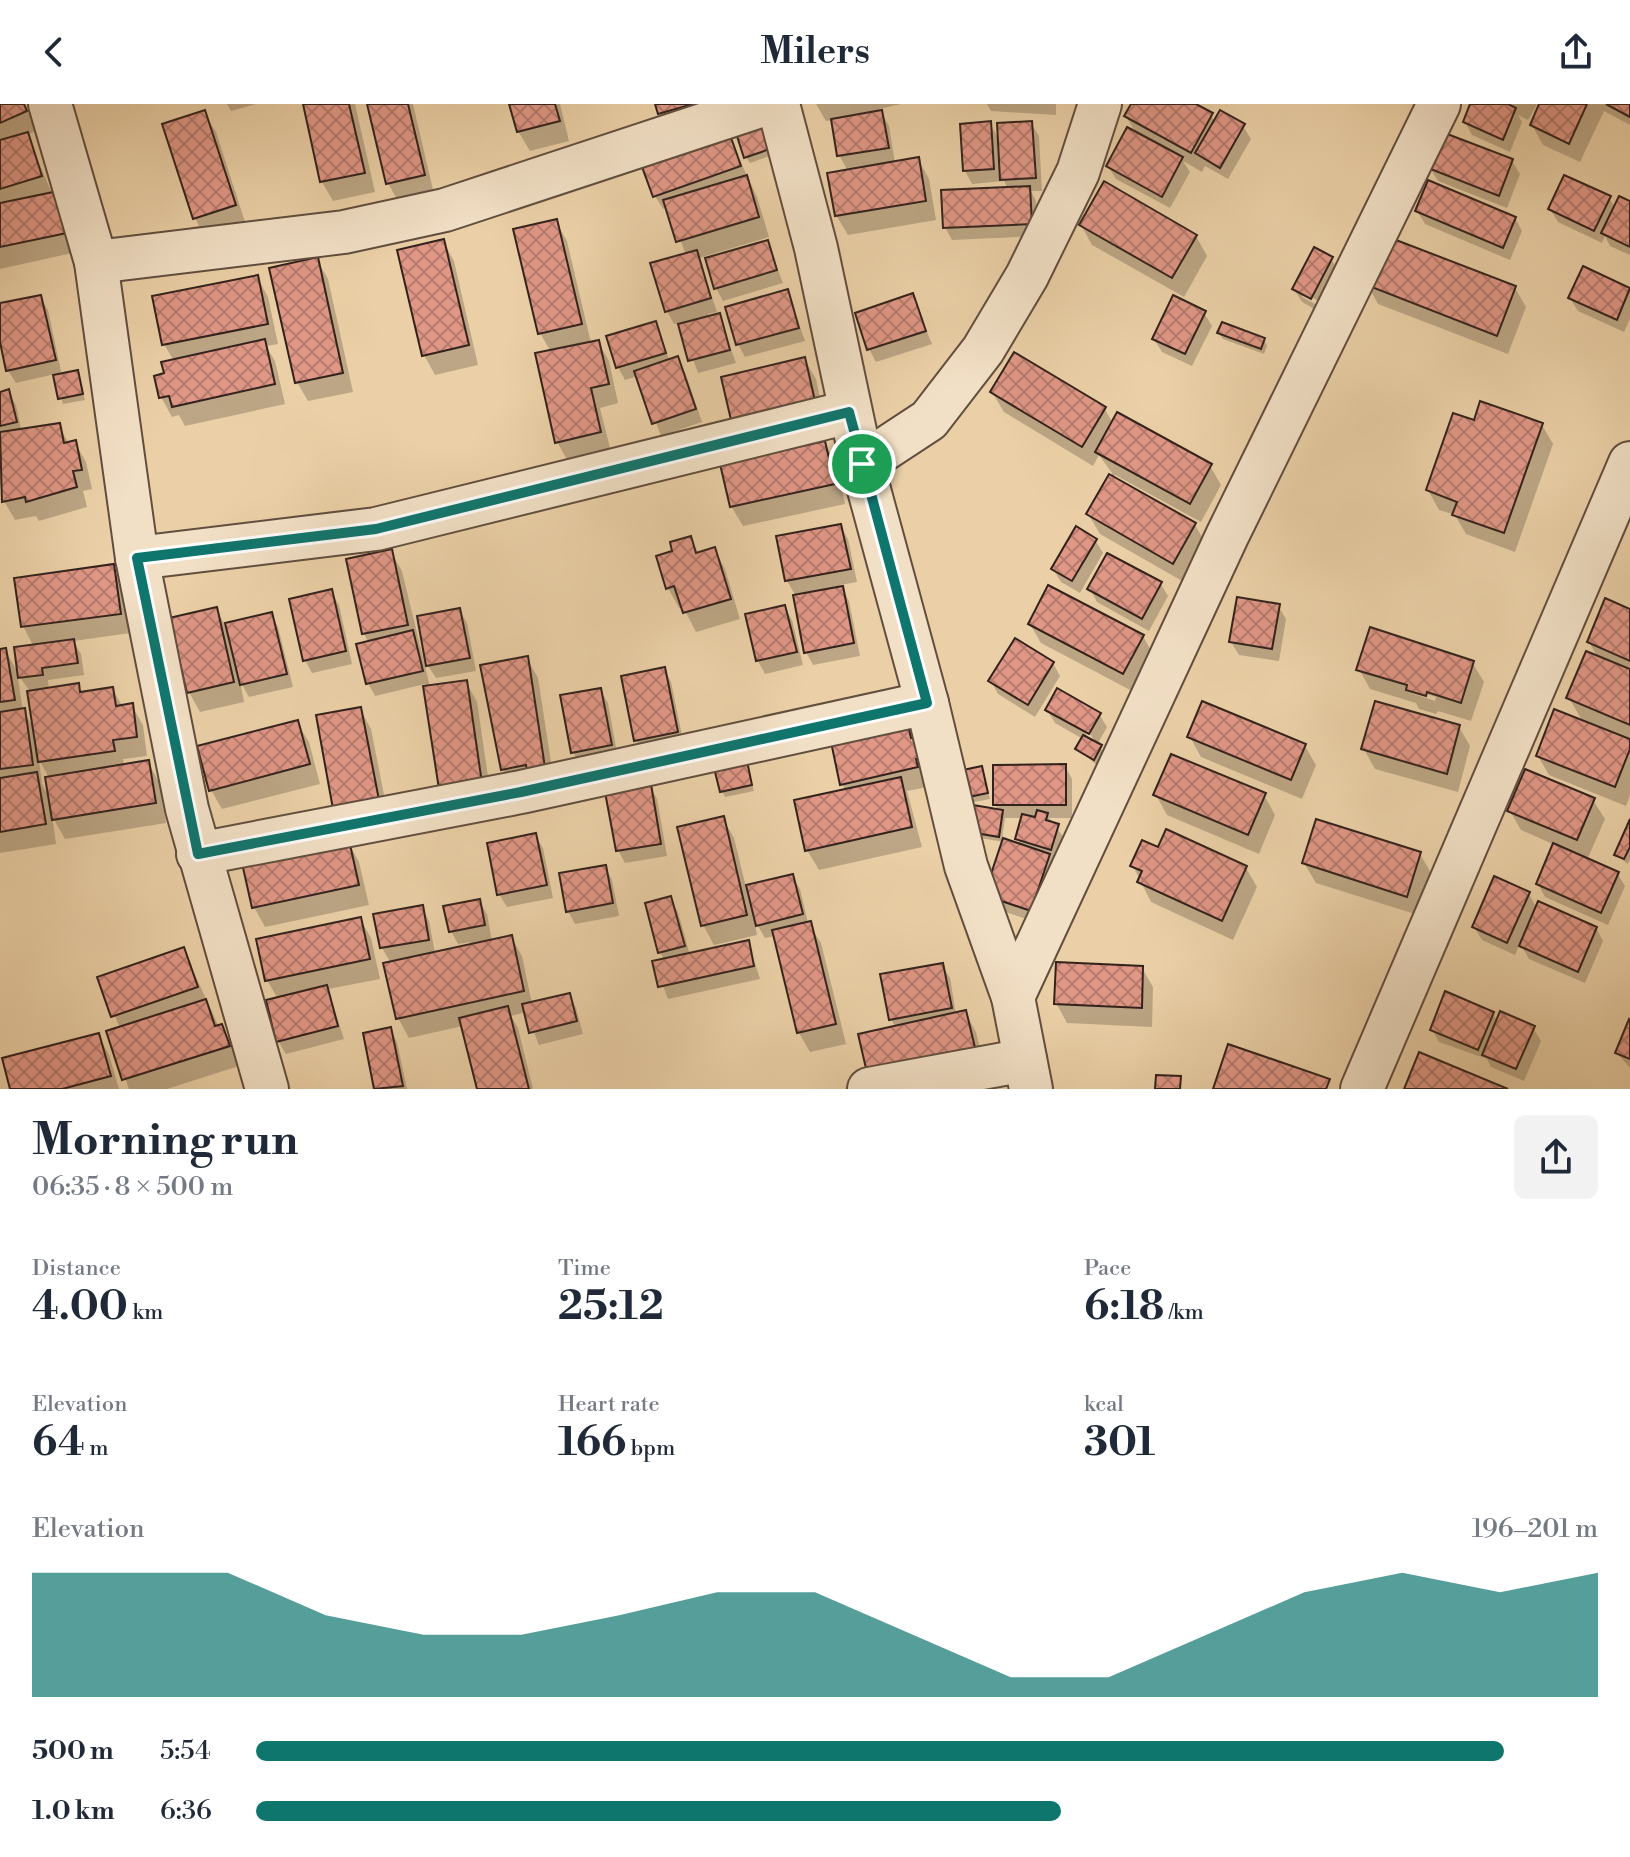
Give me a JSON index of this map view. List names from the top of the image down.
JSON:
{
  "page": {
    "header": "Milers",
    "heading": ["Morning run", "06:35 · 8 × 500 m"],
    "stats": [
      ["Distance", "4.00 km"],
      ["Time", "25:12"],
      ["Pace", "6:18 /km"],
      ["Elevation", "64 m"],
      ["Heart rate", "166 bpm"],
      ["kcal", "301"]
    ],
    "chart": ["Elevation", "196–201 m"],
    "list": [
      {
        "name": "500 m",
        "note": "5:54"
      },
      {
        "name": "1.0 km",
        "note": "6:36"
      }
    ]
  }
}
